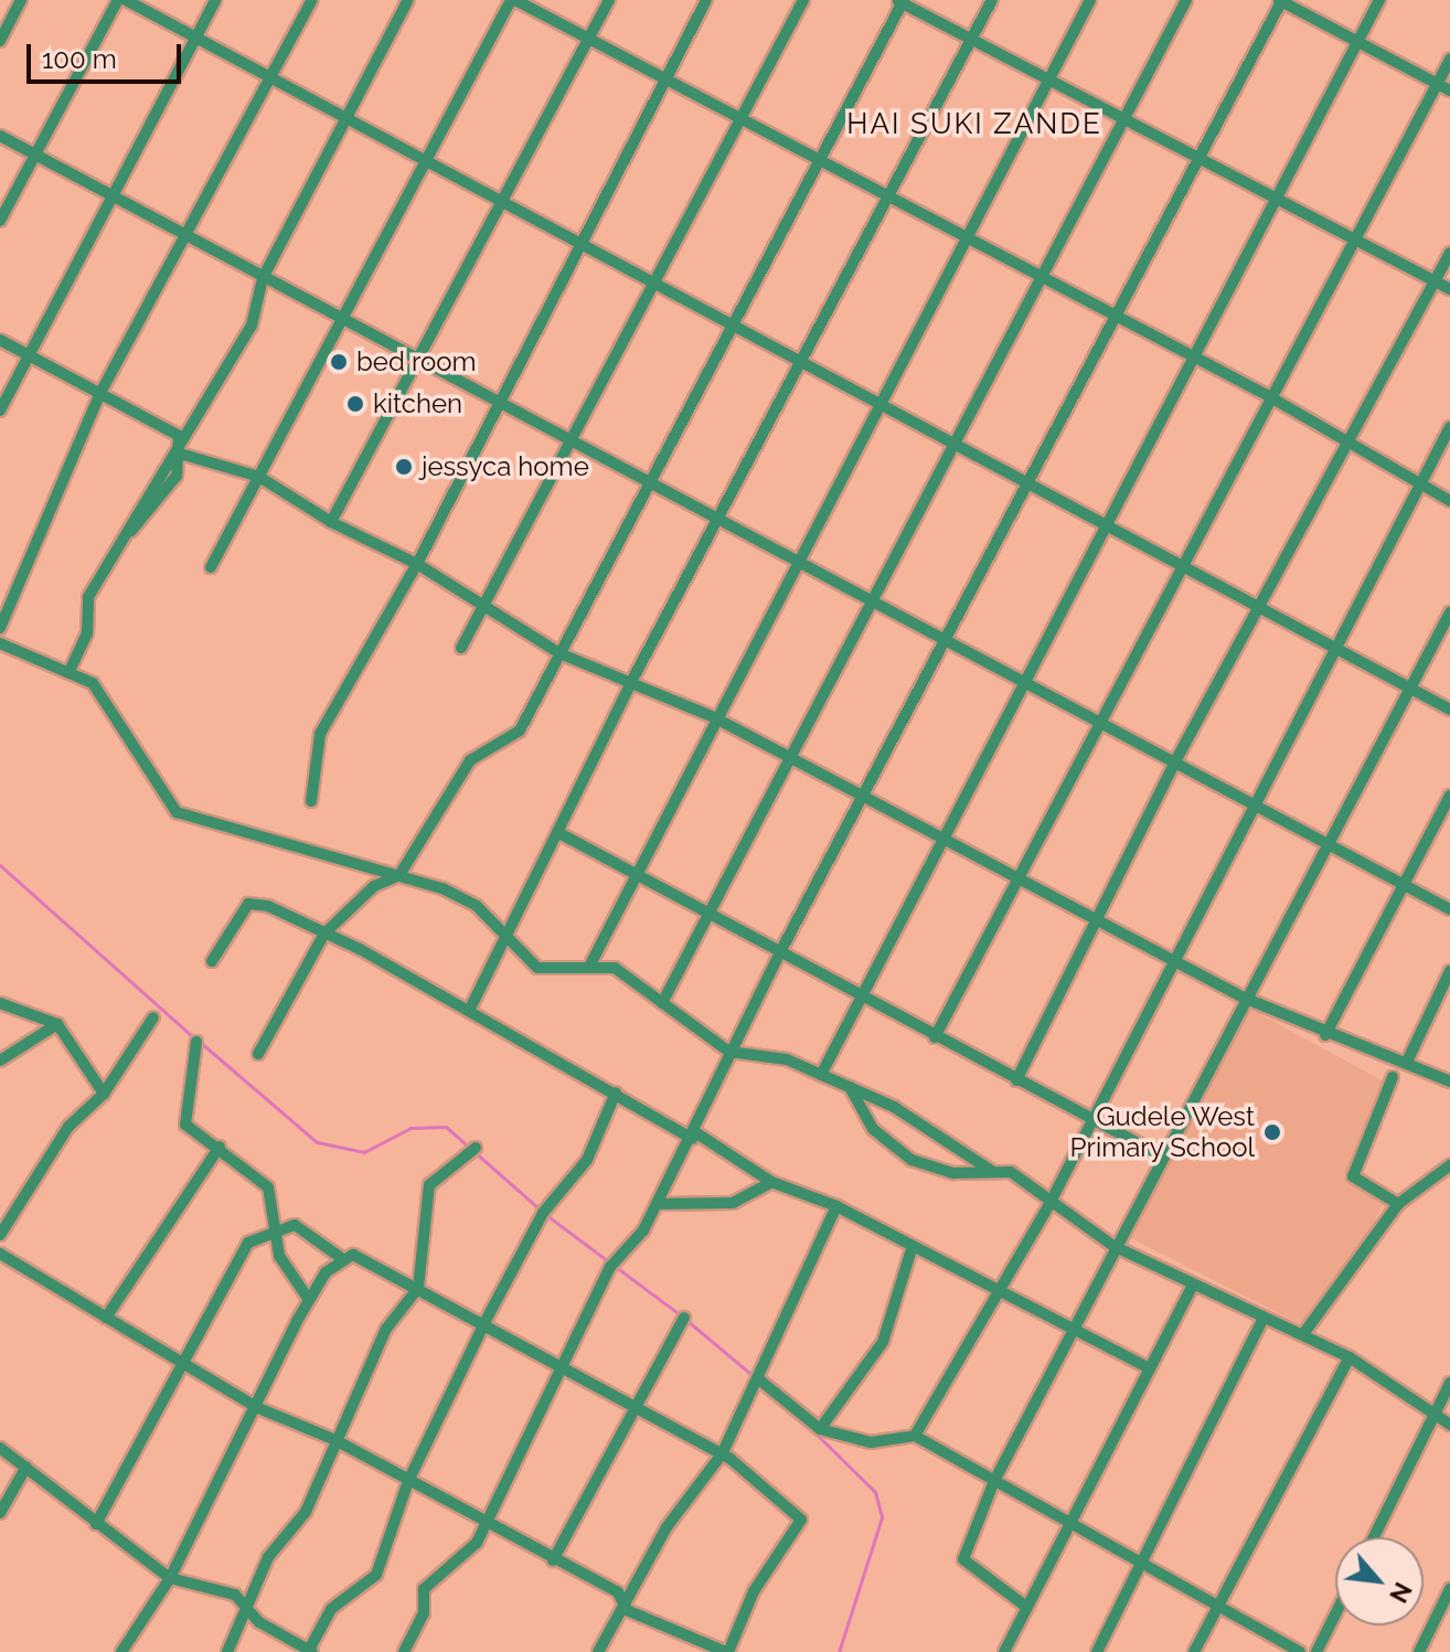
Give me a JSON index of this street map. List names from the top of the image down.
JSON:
{
  "districts": ["HAI SUKI ZANDE"],
  "places": [
    "bed room",
    "kitchen",
    "jessyca home",
    "Gudele West Primary School"
  ],
  "scale_bar": "100 m",
  "north": "bottom right"
}
